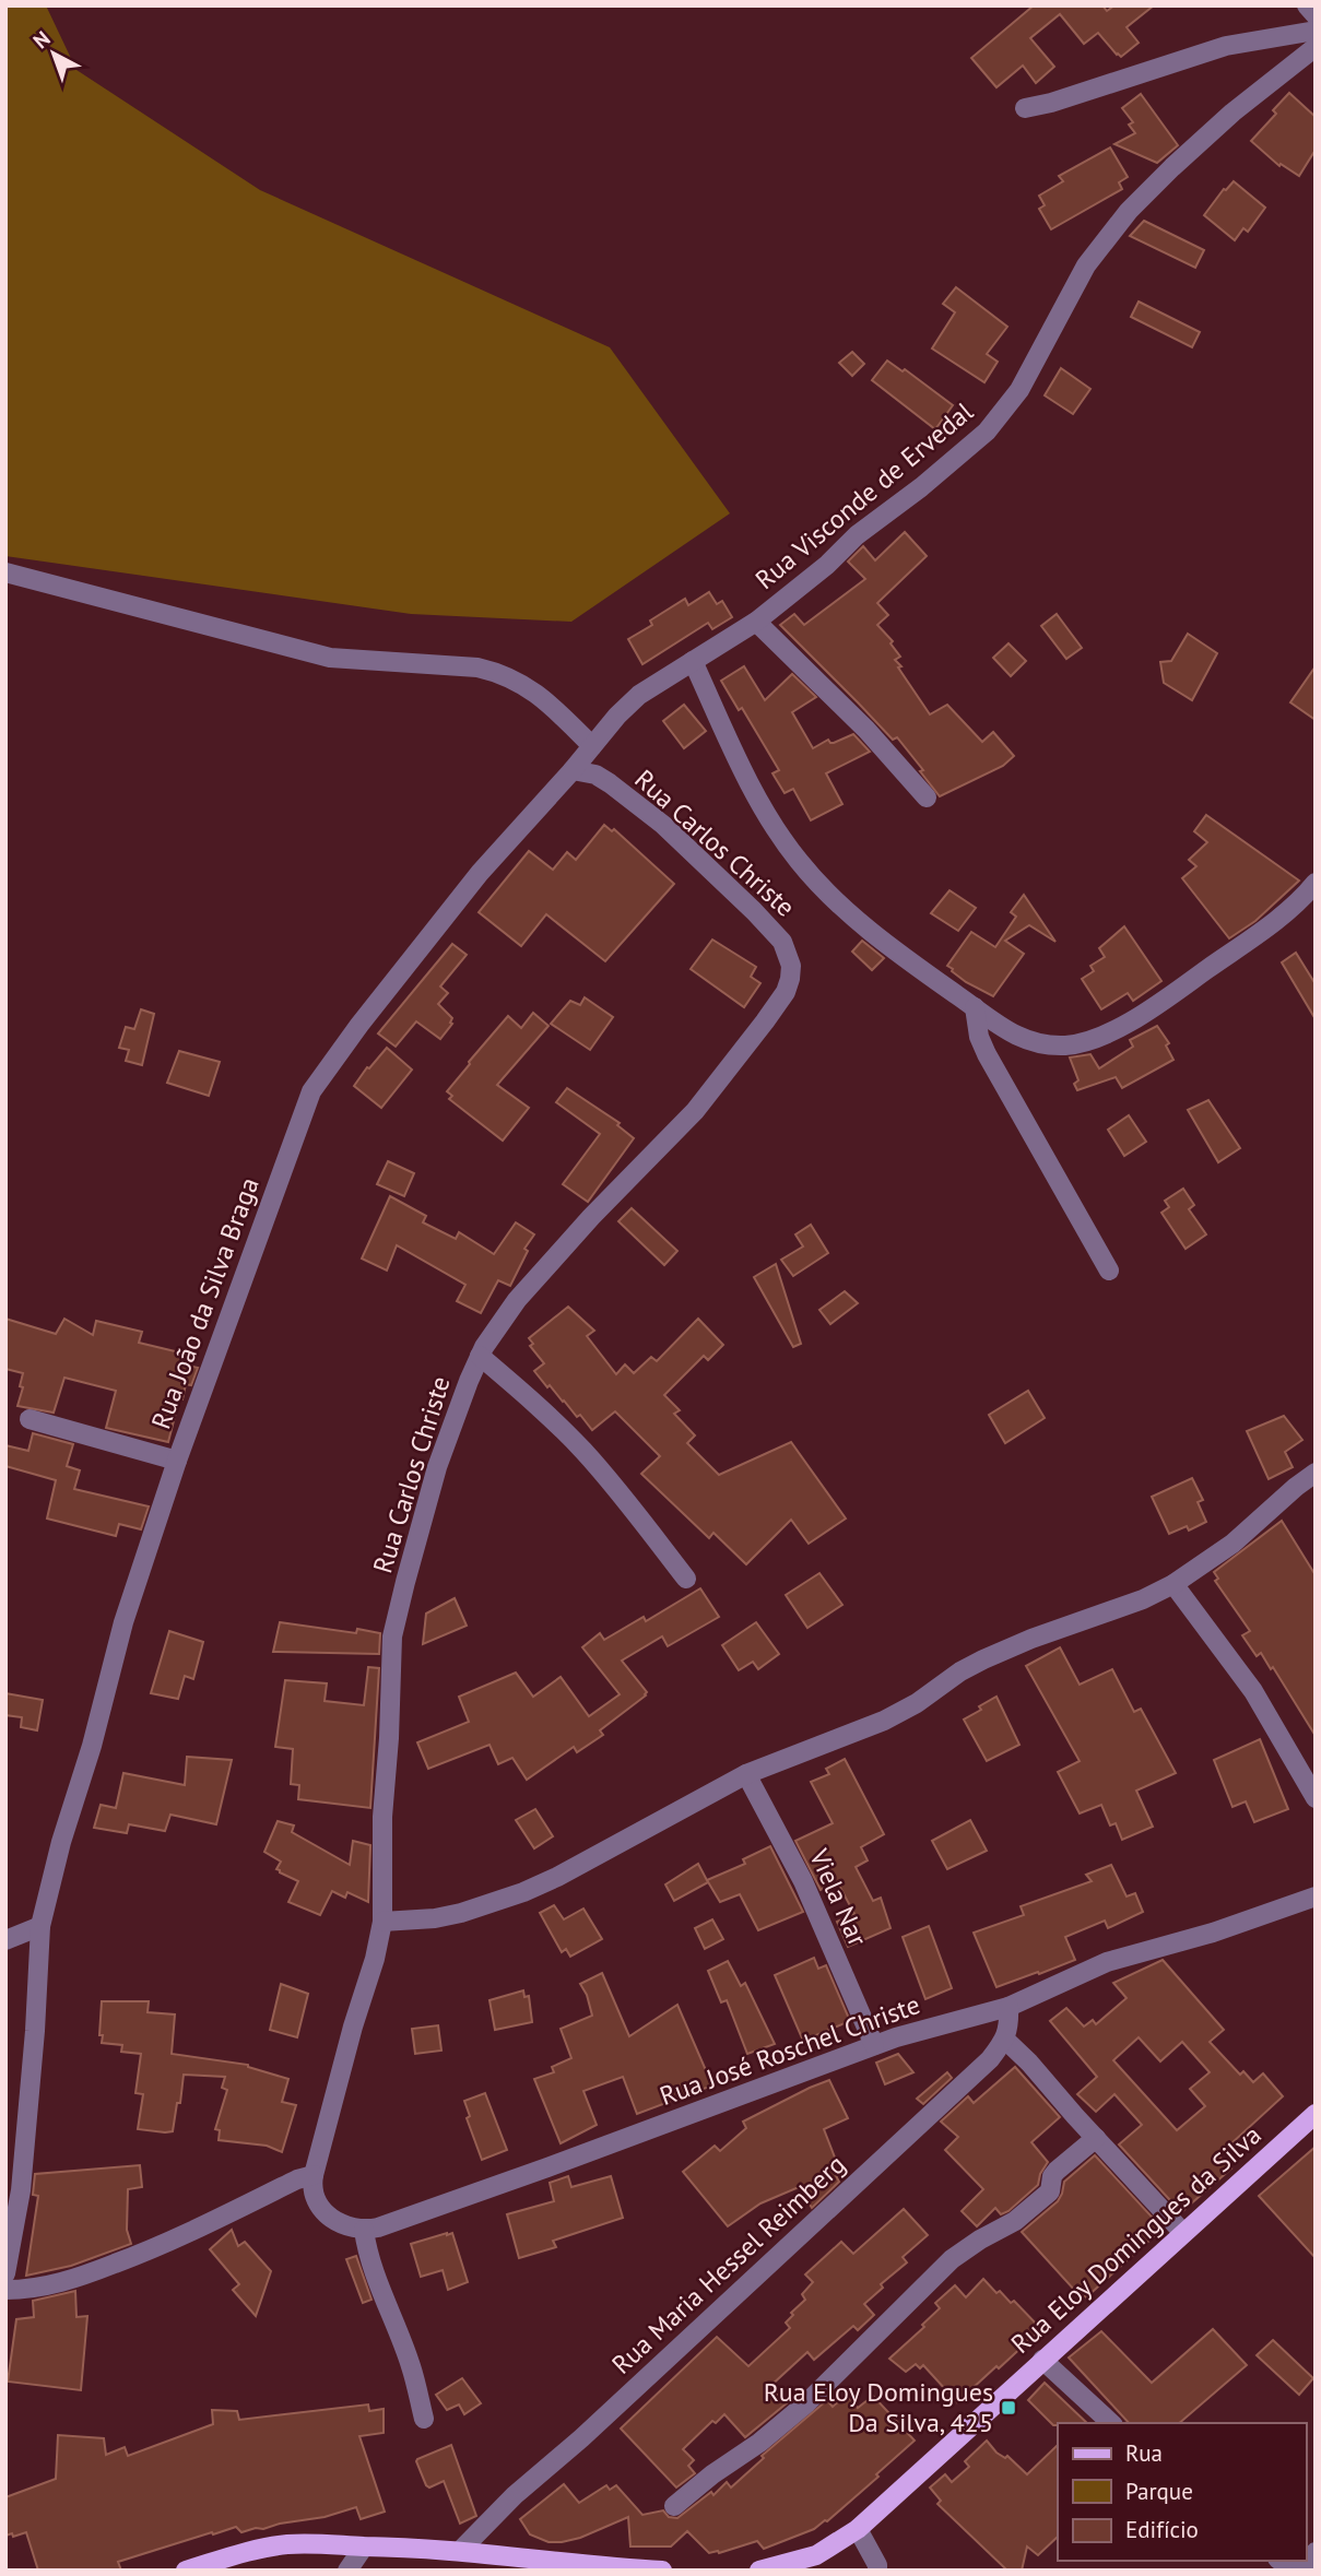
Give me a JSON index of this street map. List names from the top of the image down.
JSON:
{
  "streets": {
    "main road": ["Rua Eloy Domingues da Silva"],
    "street": [
      "Rua Visconde de Ervedal",
      "Rua Carlos Christe",
      "Rua João da Silva Braga",
      "Viela Nar",
      "Rua José Roschel Christe",
      "Rua Maria Hessel Reimberg"
    ]
  },
  "crossings": [
    ["Rua Visconde de Ervedal", "Rua João da Silva Braga"],
    ["Rua Carlos Christe", "Rua João da Silva Braga"],
    ["Viela Nar", "Rua José Roschel Christe"]
  ],
  "places": {
    "transit": ["Rua Eloy Domingues Da Silva, 425"]
  },
  "legend": ["Rua", "Parque", "Edifício"],
  "north": "top left"
}
